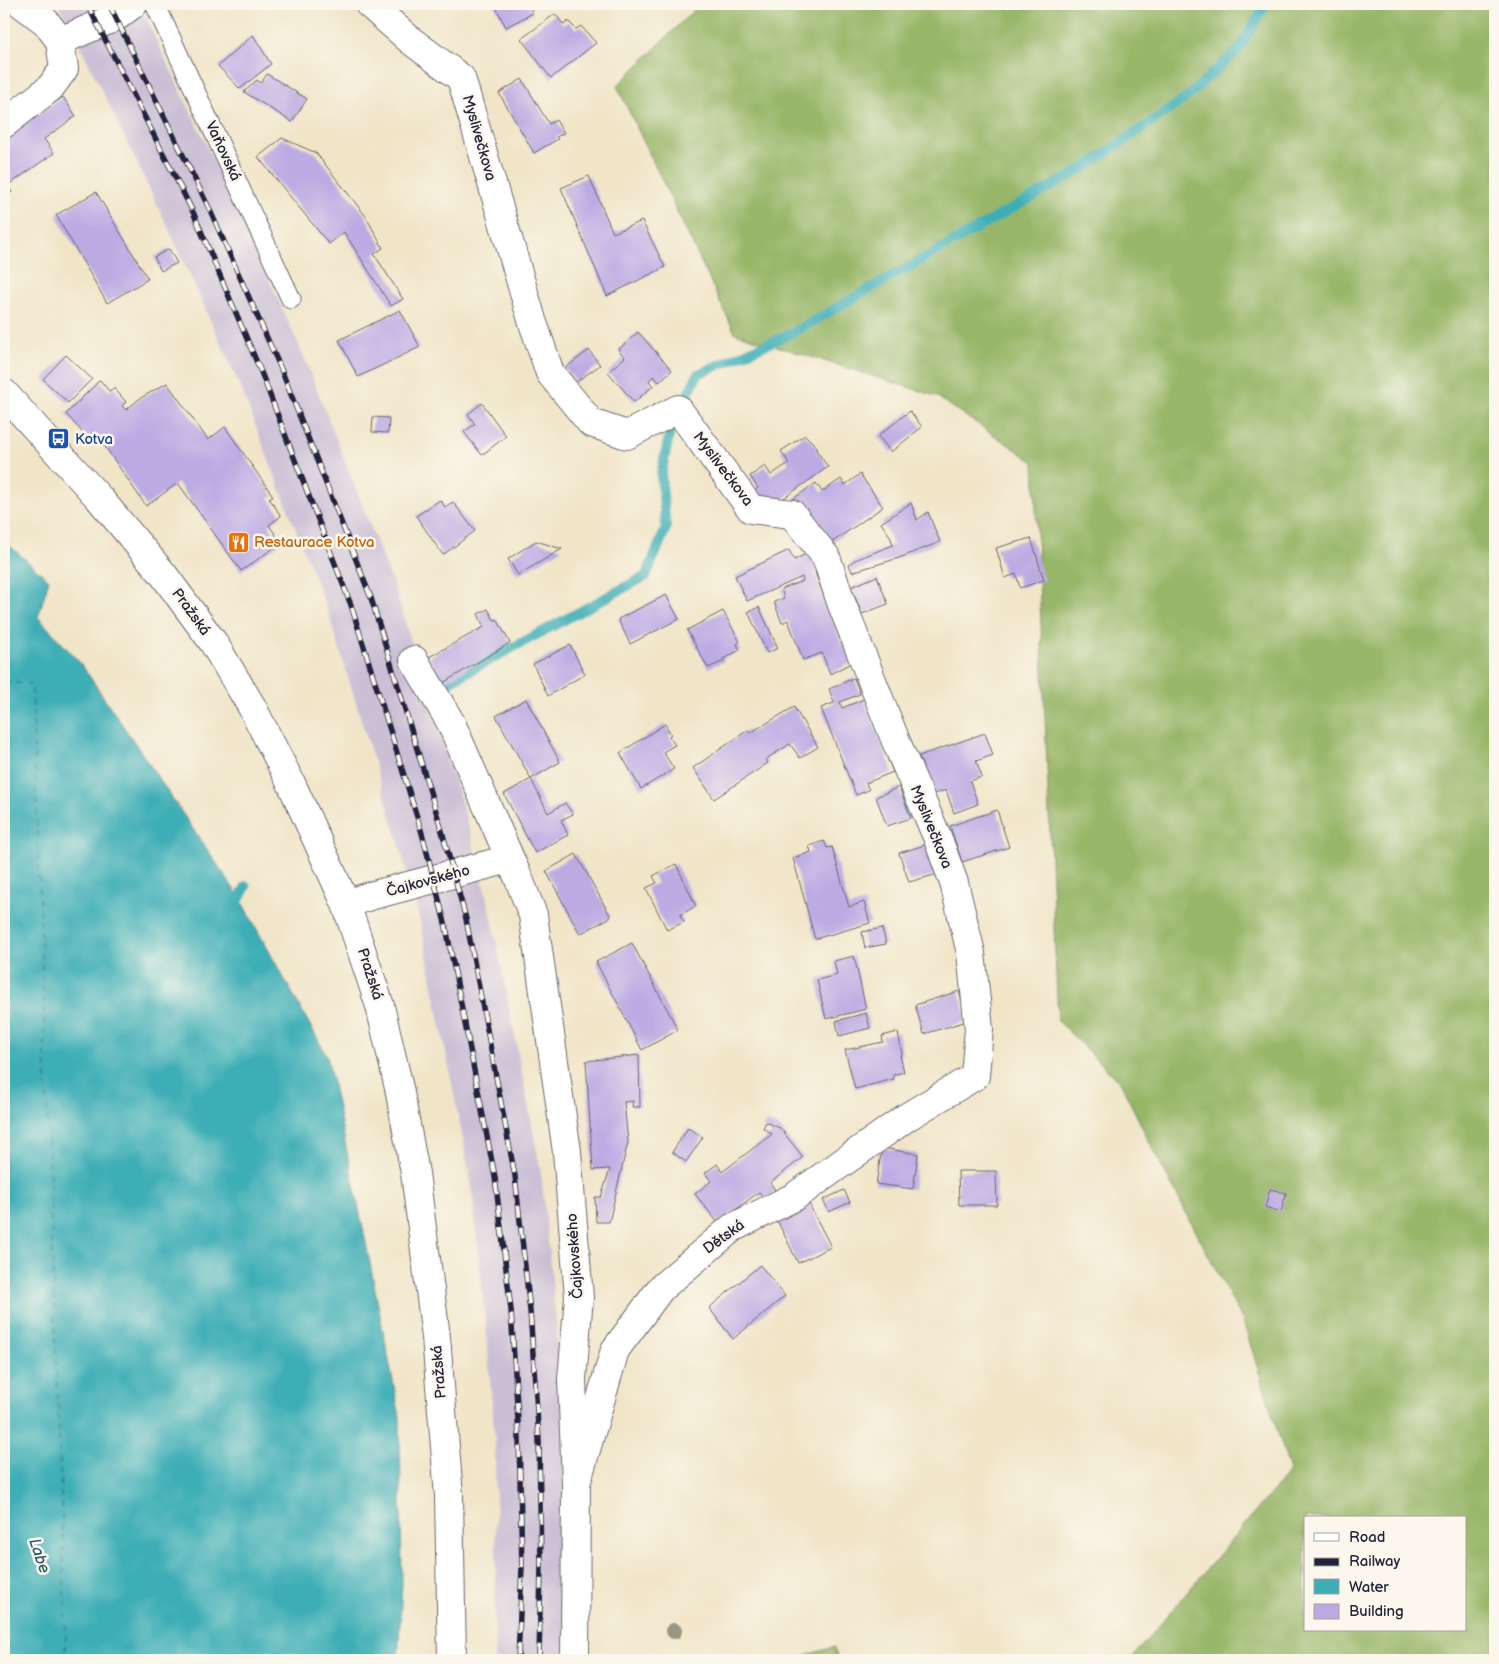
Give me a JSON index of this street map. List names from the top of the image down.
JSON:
{
  "streets": {
    "street": [
      "Myslivečkova",
      "Pražská",
      "Čajkovského",
      "Dětská"
    ],
    "lane": ["Vaňovská"]
  },
  "crossings": [
    ["Myslivečkova", "Dětská"],
    ["Pražská", "Čajkovského"],
    ["Čajkovského", "Dětská"]
  ],
  "water": ["Labe"],
  "places": {
    "bus stop": ["Kotva"],
    "restaurant": ["Restaurace Kotva"]
  },
  "legend": [
    "Road",
    "Railway",
    "Water",
    "Building"
  ]
}
